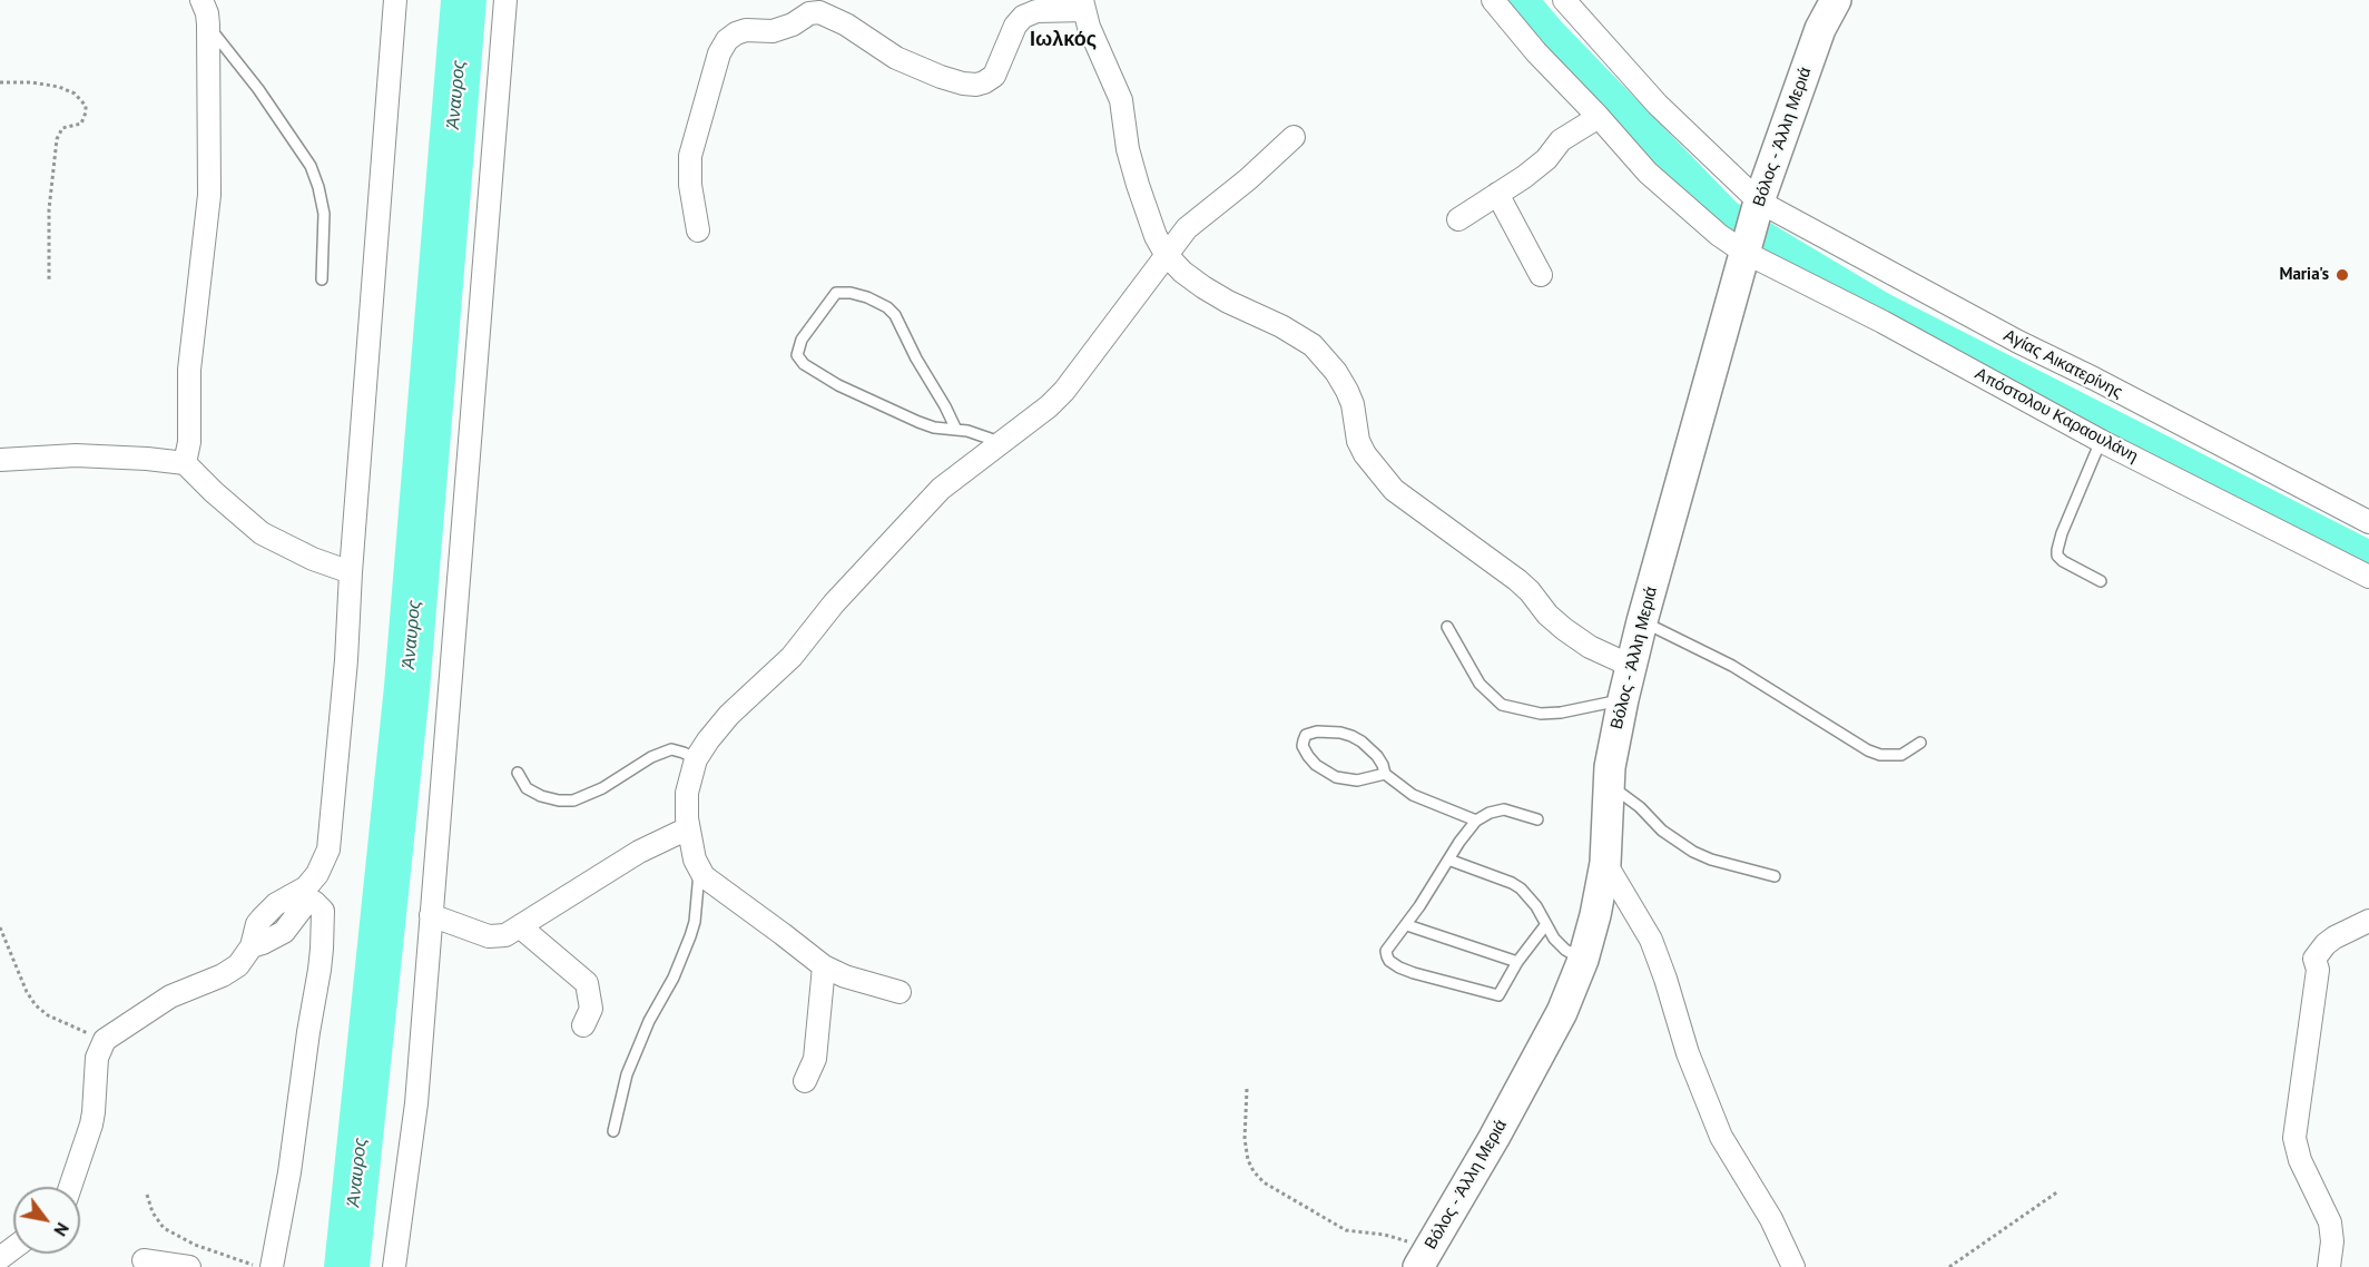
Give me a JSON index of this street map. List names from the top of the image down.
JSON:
{
  "streets": {
    "main road": ["Βόλος - Άλλη Μεριά"],
    "street": ["Αγίας Αικατερίνης", "Απόστολου Καραουλάνη"]
  },
  "crossings": [
    ["Βόλος - Άλλη Μεριά", "Αγίας Αικατερίνης"],
    ["Βόλος - Άλλη Μεριά", "Απόστολου Καραουλάνη"]
  ],
  "districts": ["Ιωλκός"],
  "water": ["Άναυρος"],
  "places": ["Maria's"],
  "north": "bottom right"
}
